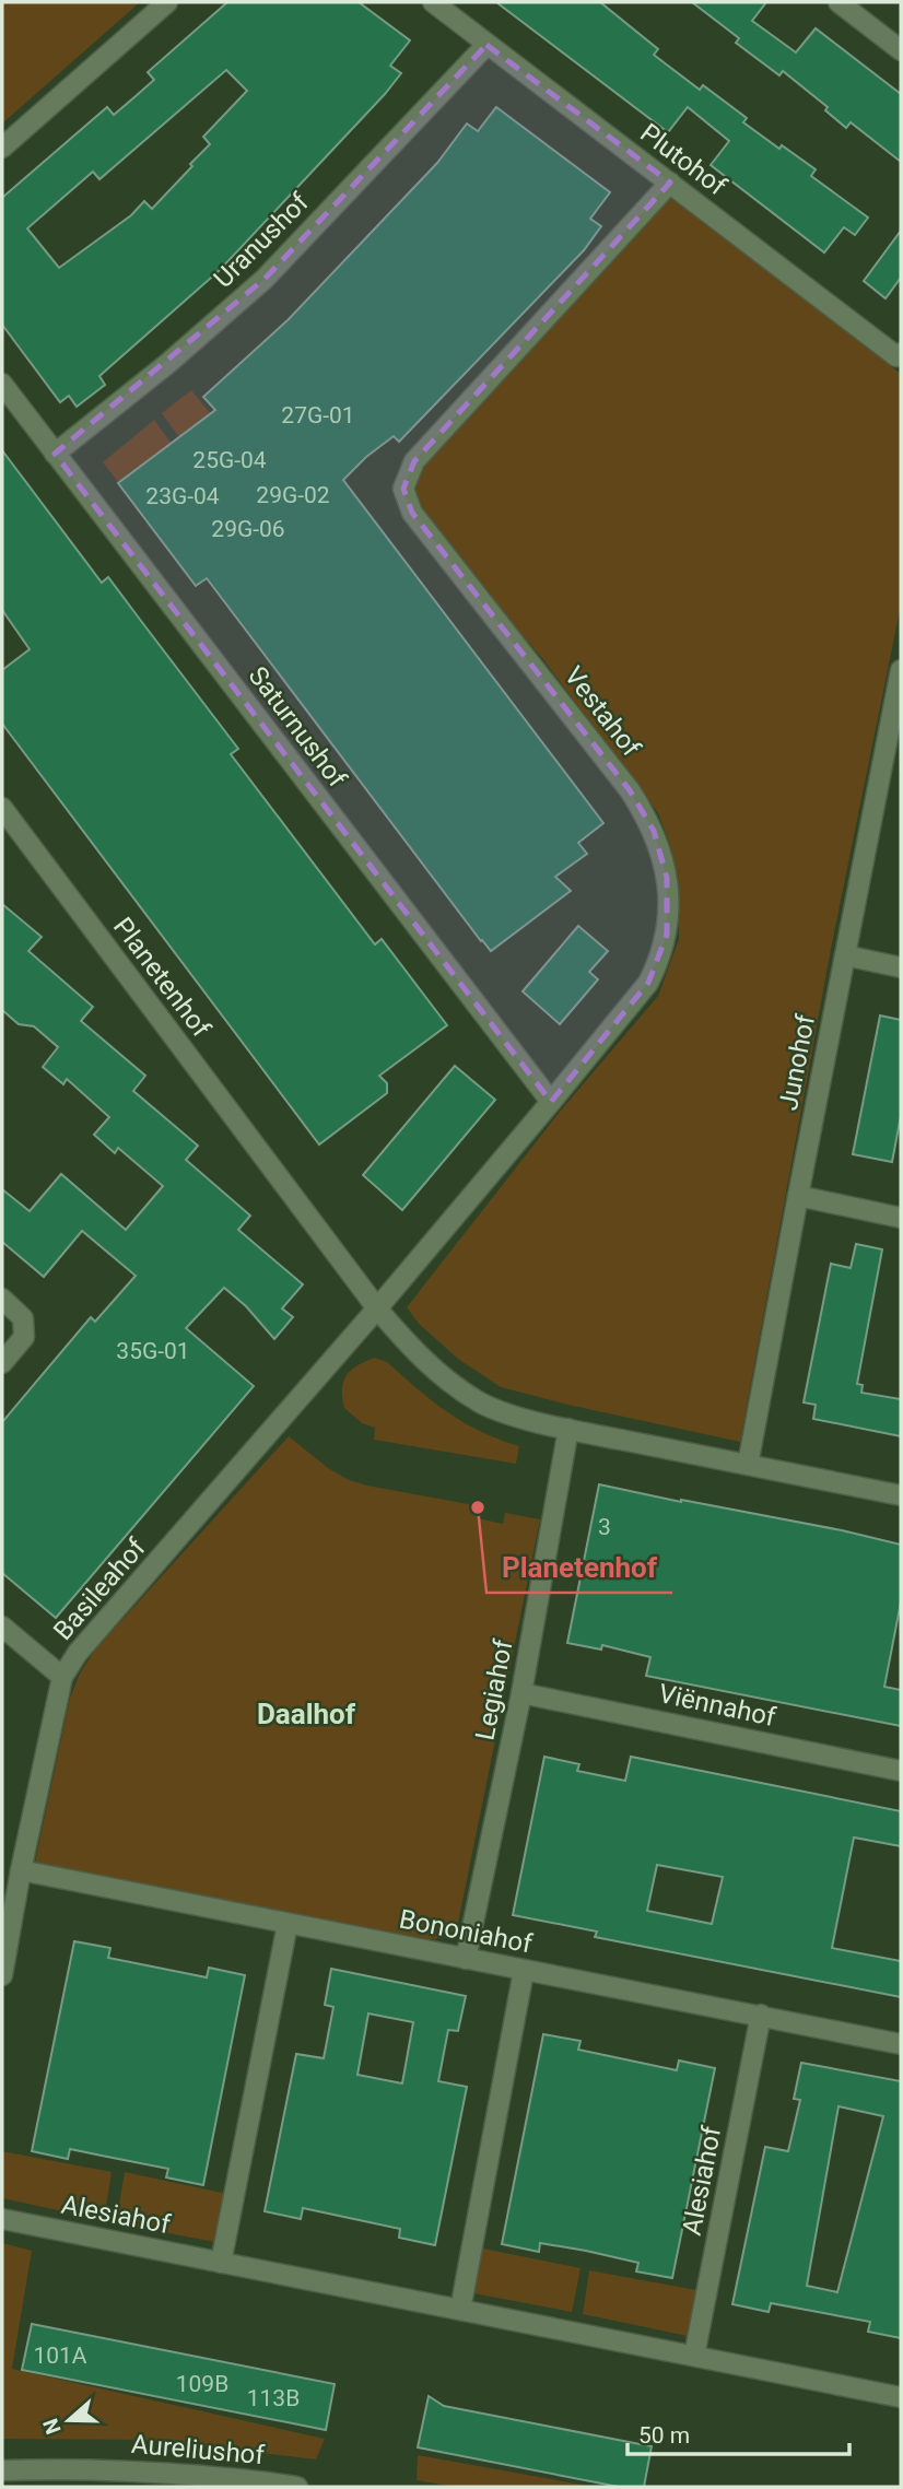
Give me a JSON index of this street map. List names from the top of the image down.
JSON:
{
  "streets": {
    "street": [
      "Plutohof",
      "Uranushof",
      "Vestahof",
      "Saturnushof",
      "Planetenhof",
      "Junohof",
      "Basileahof",
      "Legiahof",
      "Viënnahof",
      "Bononiahof",
      "Alesiahof",
      "Aureliushof"
    ]
  },
  "crossings": [
    ["Plutohof", "Uranushof"],
    ["Plutohof", "Vestahof"],
    ["Uranushof", "Saturnushof"],
    ["Vestahof", "Saturnushof"],
    ["Vestahof", "Planetenhof"],
    ["Vestahof", "Basileahof"],
    ["Planetenhof", "Junohof"],
    ["Planetenhof", "Basileahof"],
    ["Planetenhof", "Legiahof"],
    ["Basileahof", "Bononiahof"],
    ["Legiahof", "Viënnahof"],
    ["Legiahof", "Bononiahof"],
    ["Bononiahof", "Alesiahof"]
  ],
  "districts": ["Daalhof"],
  "places": ["Planetenhof"],
  "house_numbers": [
    "27G-01",
    "25G-04",
    "29G-02",
    "23G-04",
    "29G-06",
    "35G-01",
    "3",
    "101A",
    "109B",
    "113B"
  ],
  "scale_bar": "50 m",
  "north": "left"
}
